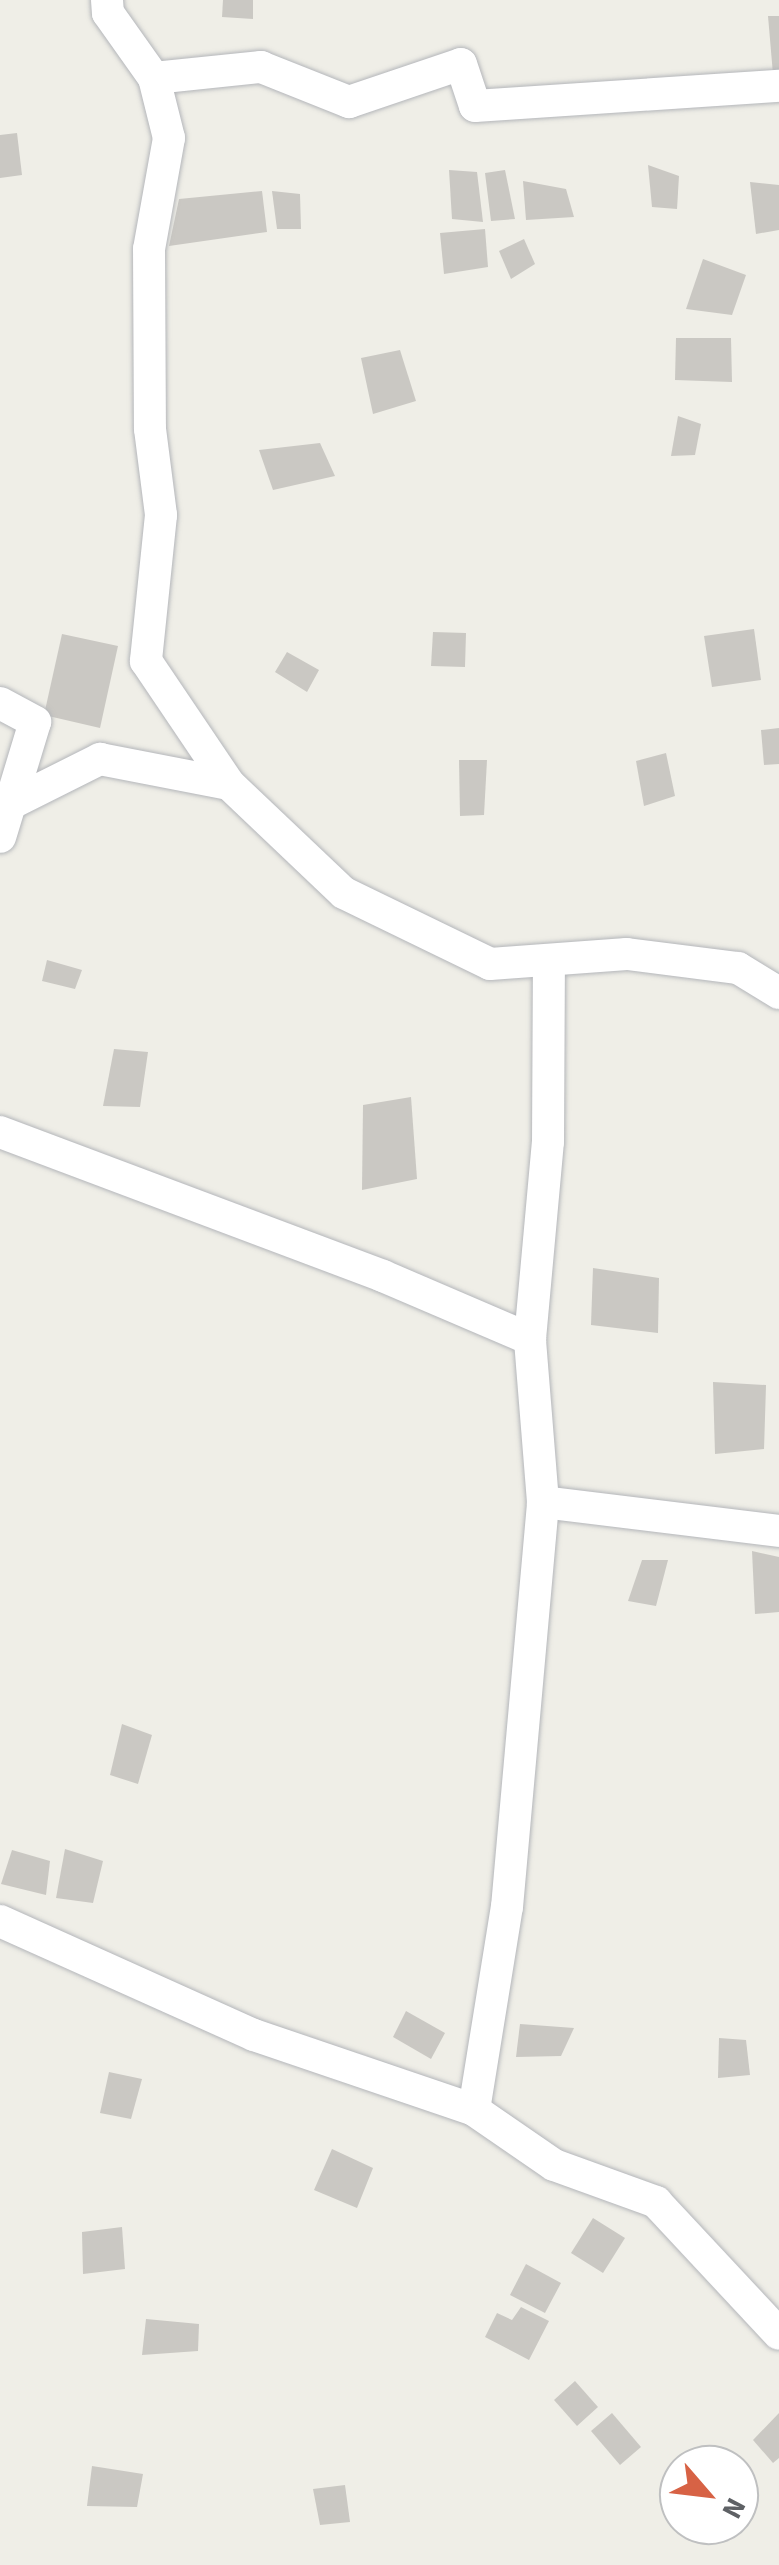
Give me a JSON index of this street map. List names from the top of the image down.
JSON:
{
  "north": "bottom right"
}
